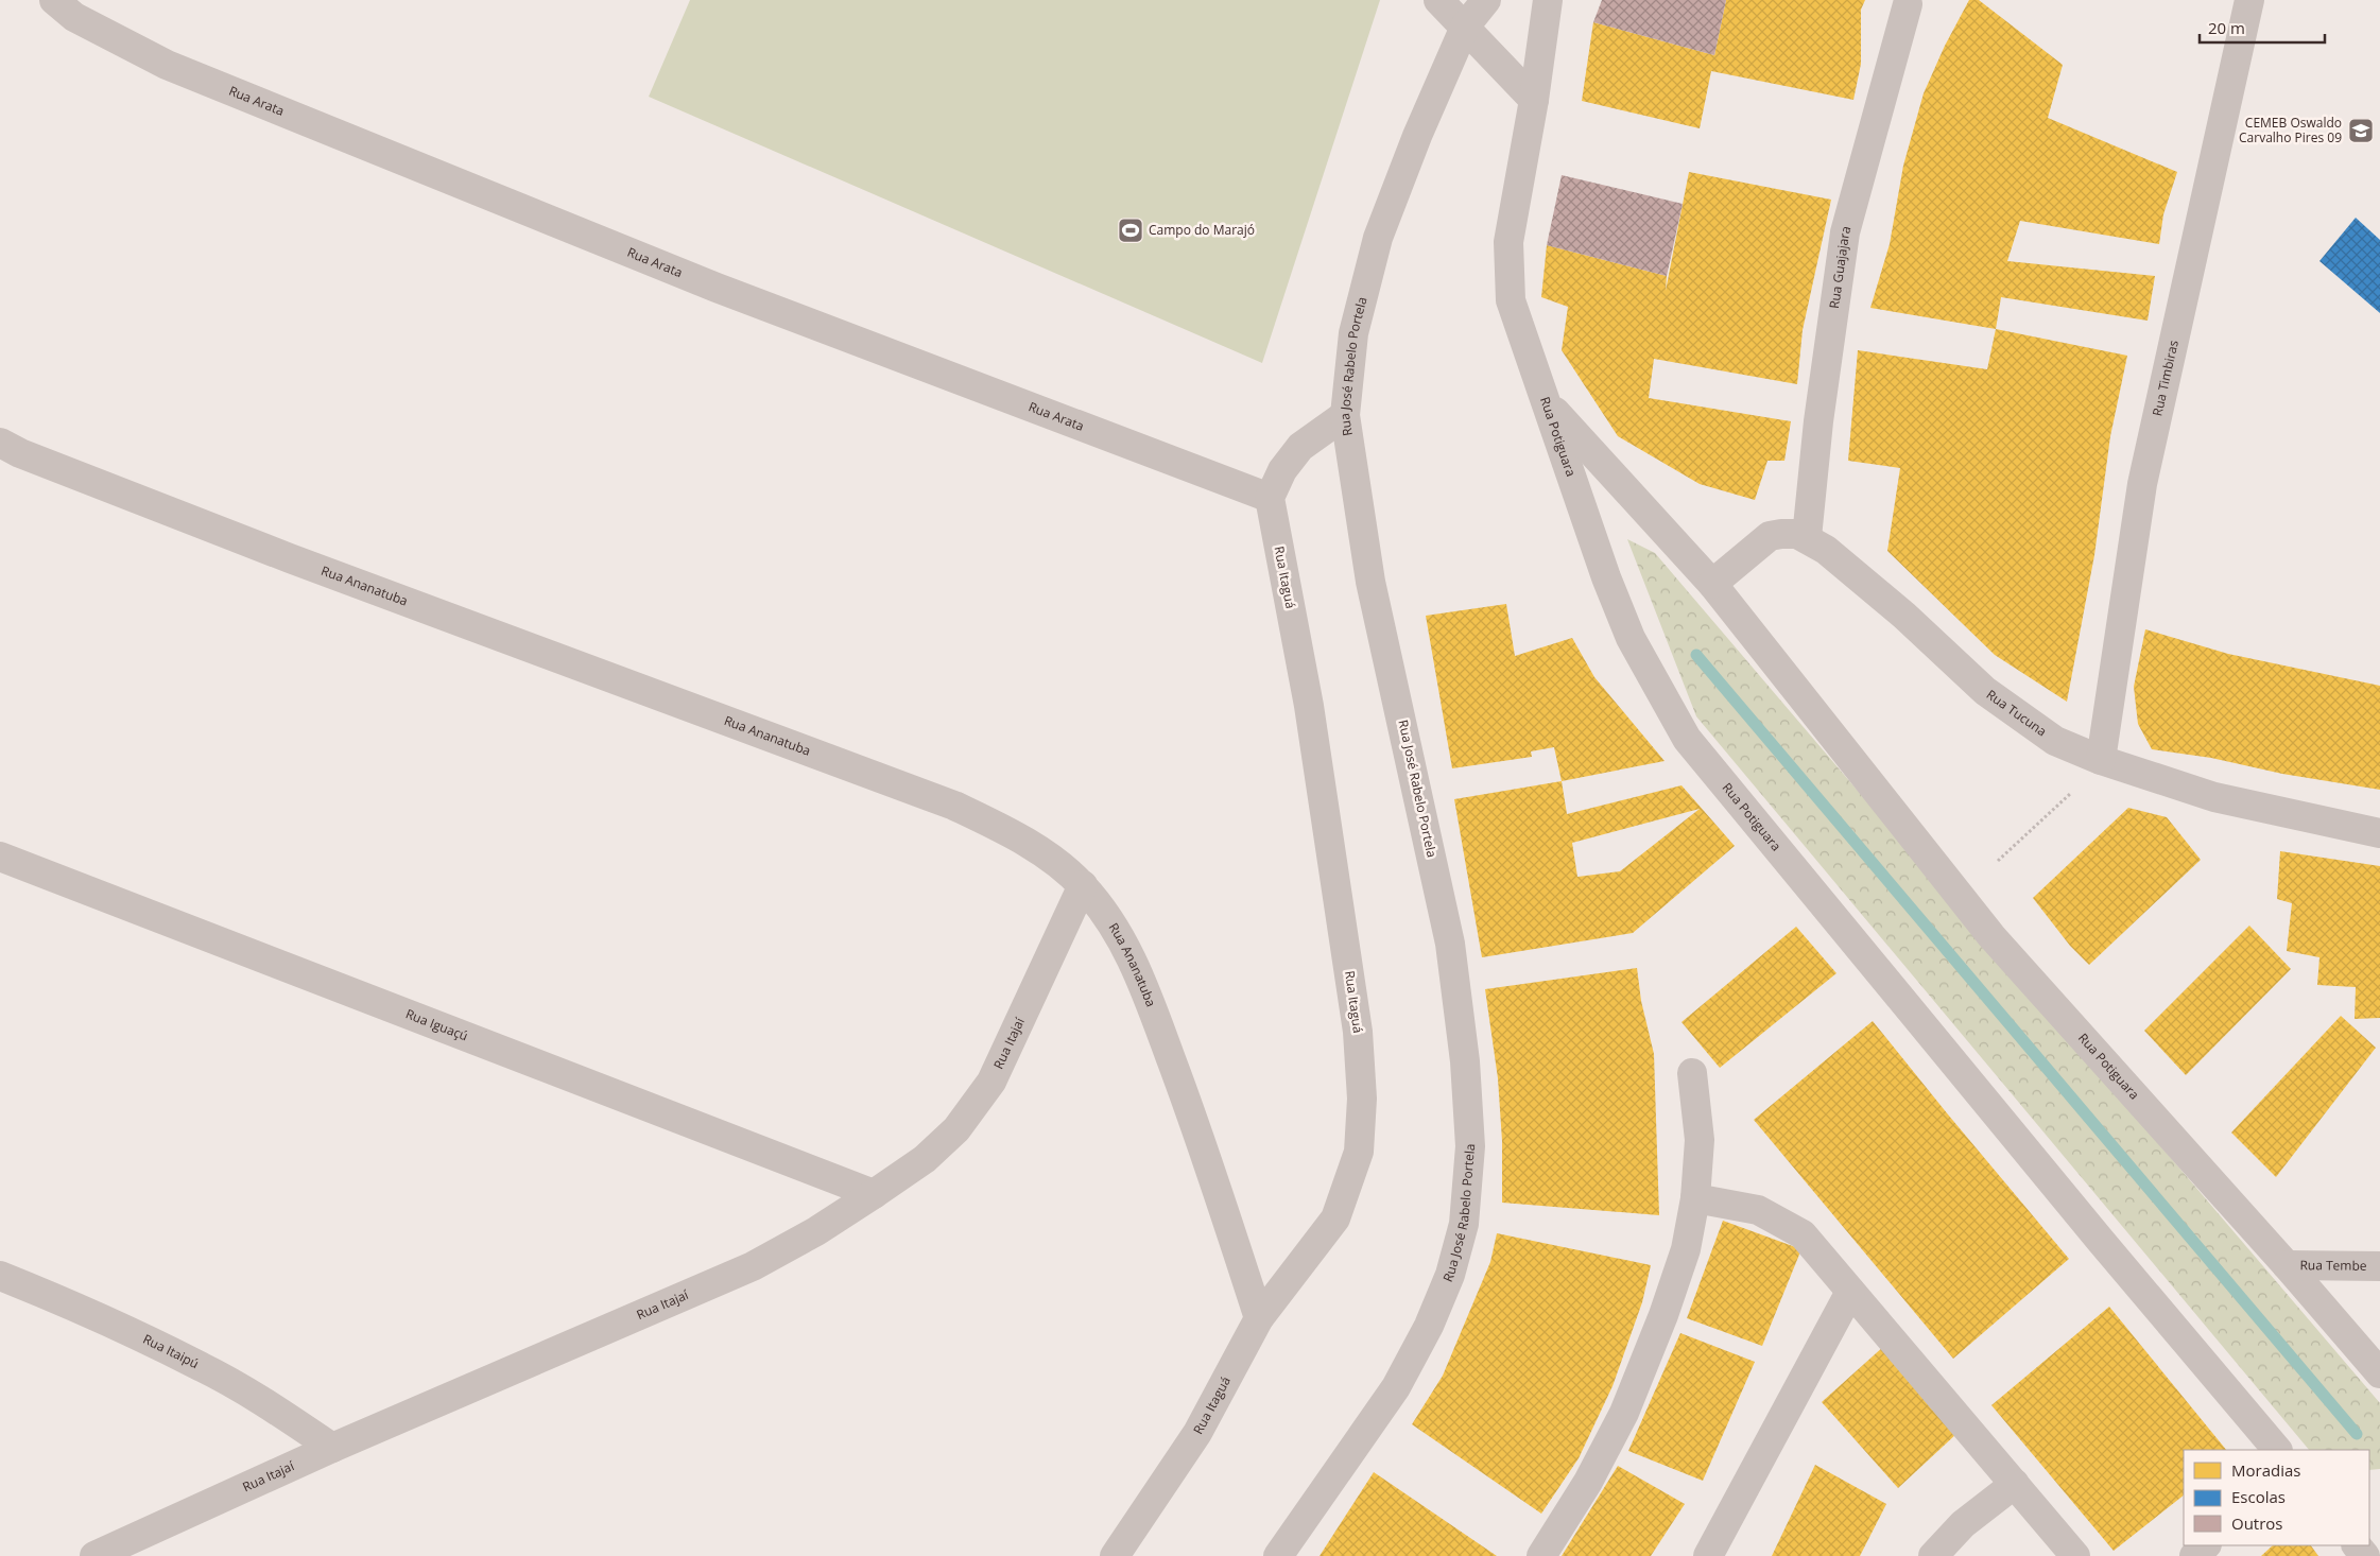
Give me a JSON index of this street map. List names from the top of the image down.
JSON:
{
  "streets": {
    "street": [
      "Rua Arata",
      "Rua Guajajara",
      "Rua José Rabelo Portela",
      "Rua Timbiras",
      "Rua Potiguara",
      "Rua Itaguá",
      "Rua Ananatuba",
      "Rua Tucuna",
      "Rua Iguaçú",
      "Rua Itajaí",
      "Rua Tembe",
      "Rua Itaipú"
    ]
  },
  "crossings": [
    ["Rua Arata", "Rua Itaguá"],
    ["Rua Guajajara", "Rua Tucuna"],
    ["Rua Timbiras", "Rua Tucuna"],
    ["Rua Potiguara", "Rua Tucuna"],
    ["Rua Potiguara", "Rua Tembe"],
    ["Rua Itaguá", "Rua Ananatuba"],
    ["Rua Ananatuba", "Rua Itajaí"],
    ["Rua Iguaçú", "Rua Itajaí"],
    ["Rua Itajaí", "Rua Itaipú"]
  ],
  "places": {
    "school or university": ["CEMEB Oswaldo Carvalho Pires 09"],
    "sports": ["Campo do Marajó"]
  },
  "legend": ["Moradias", "Escolas", "Outros"],
  "scale_bar": "20 m"
}
